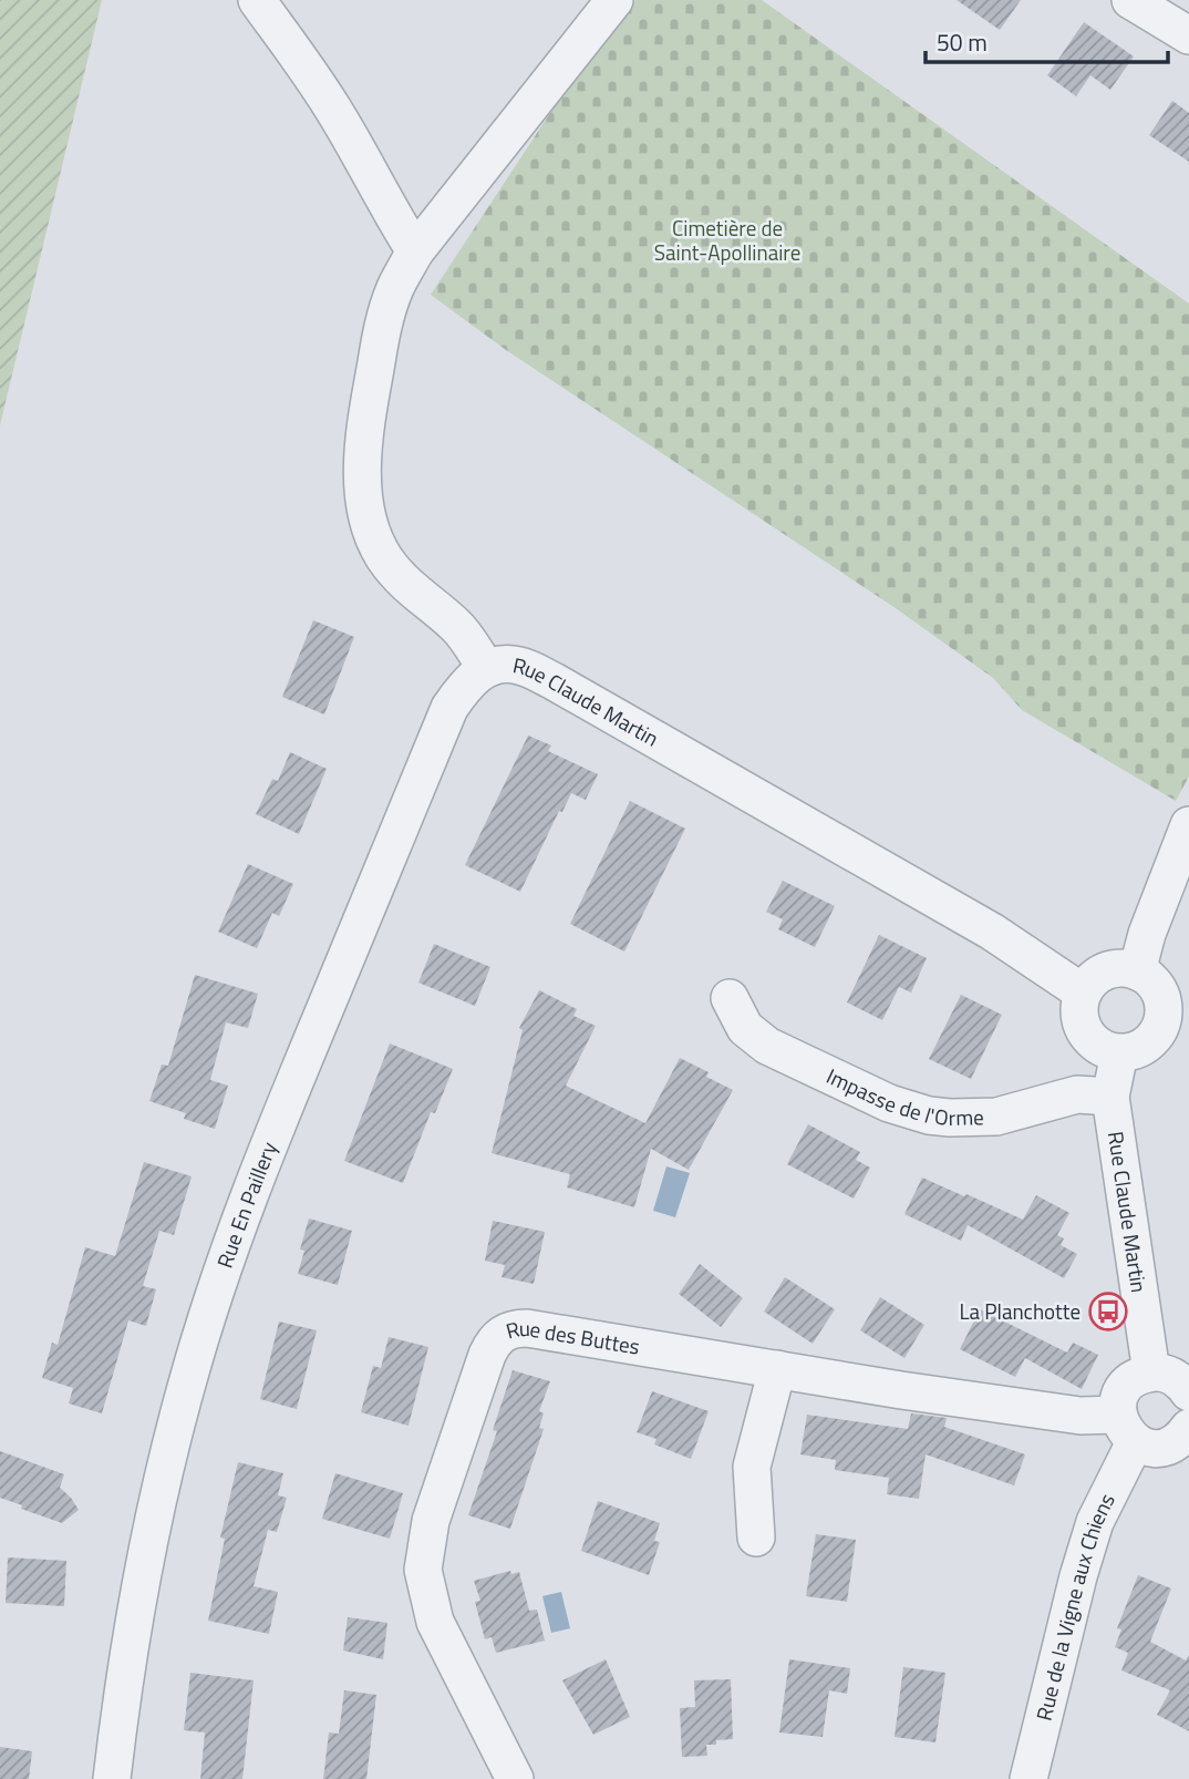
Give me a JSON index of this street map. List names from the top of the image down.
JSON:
{
  "streets": {
    "street": [
      "Rue Claude Martin",
      "Impasse de l'Orme",
      "Rue En Paillery",
      "Rue des Buttes",
      "Rue de la Vigne aux Chiens"
    ]
  },
  "crossings": [
    ["Rue Claude Martin", "Impasse de l'Orme"],
    ["Rue Claude Martin", "Rue En Paillery"],
    ["Rue Claude Martin", "Rue de la Vigne aux Chiens"],
    ["Rue des Buttes", "Rue de la Vigne aux Chiens"]
  ],
  "parks": ["Cimetière de Saint-Apollinaire"],
  "places": {
    "bus stop": ["La Planchotte"]
  },
  "scale_bar": "50 m"
}
